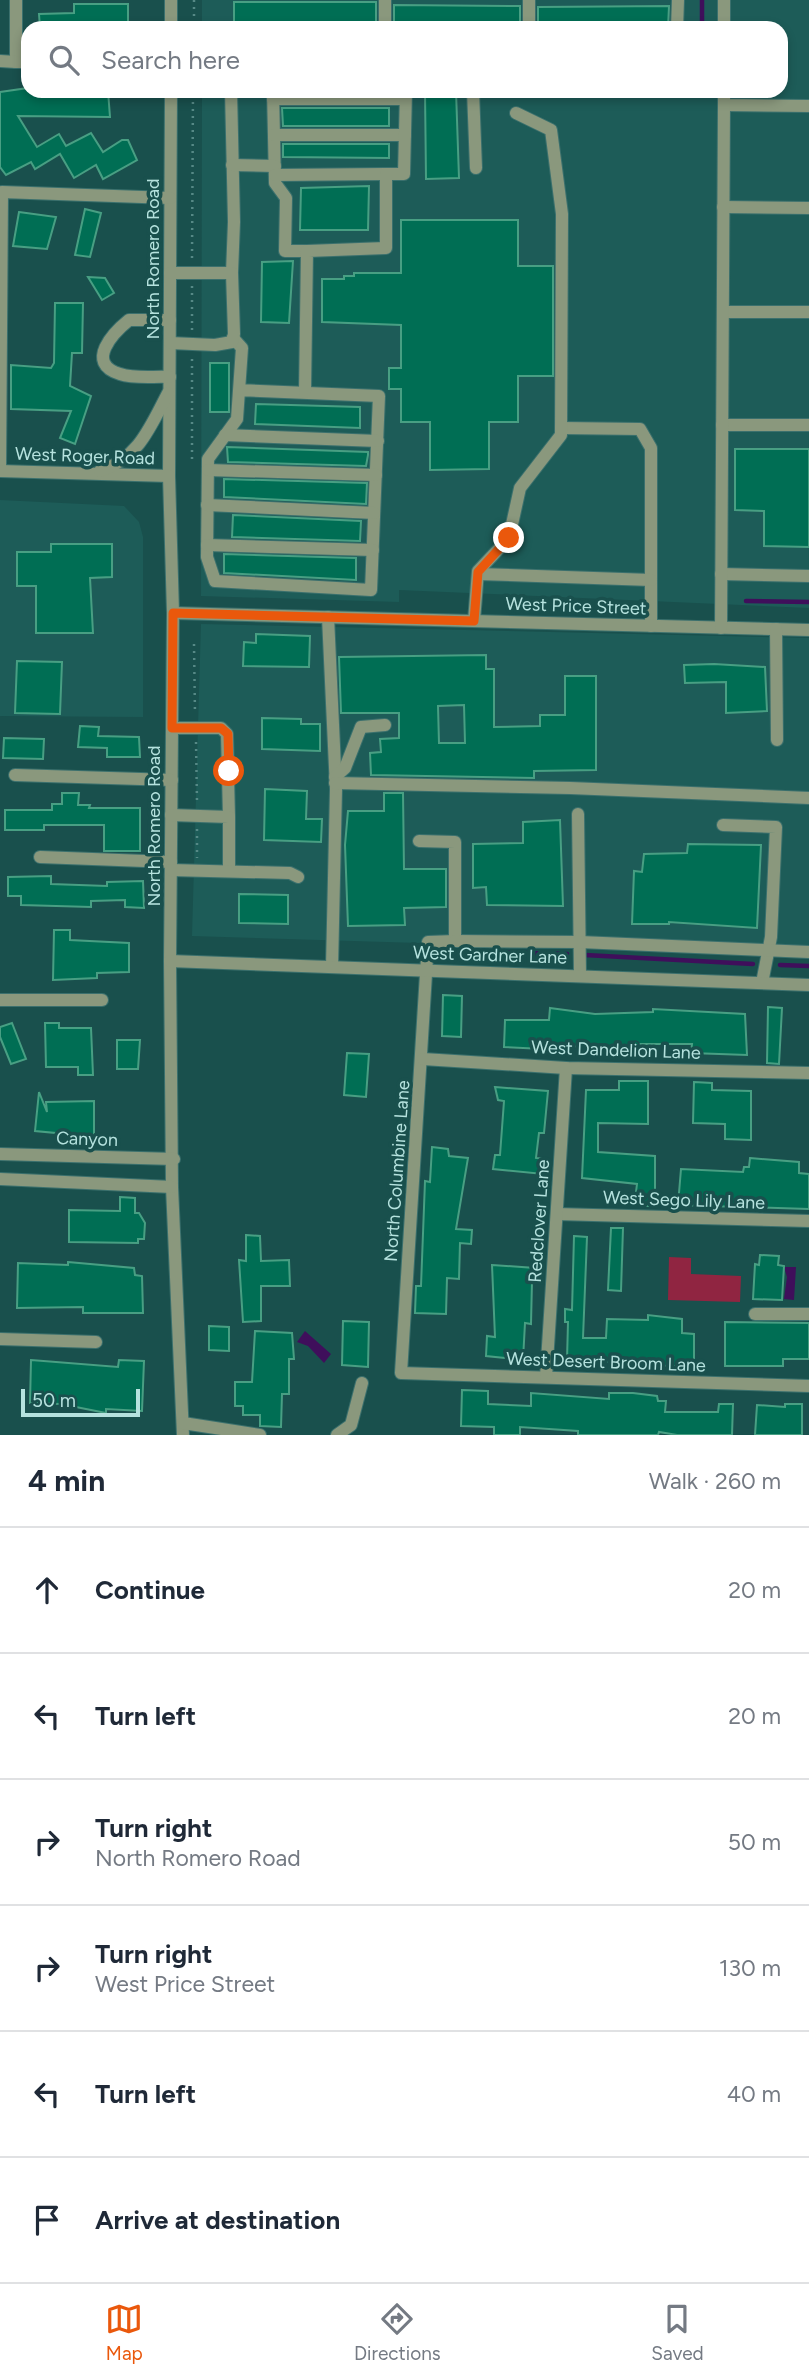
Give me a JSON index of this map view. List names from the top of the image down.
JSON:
{
  "streets": {
    "street": [
      "North Romero Road",
      "West Roger Road",
      "West Price Street",
      "West Gardner Lane",
      "West Dandelion Lane",
      "Canyon",
      "North Columbine Lane",
      "West Sego Lily Lane",
      "Redclover Lane",
      "West Desert Broom Lane"
    ]
  },
  "crossings": [
    ["North Romero Road", "West Roger Road"],
    ["North Romero Road", "West Price Street"],
    ["North Romero Road", "West Gardner Lane"],
    ["North Romero Road", "Canyon"],
    ["West Gardner Lane", "North Columbine Lane"],
    ["West Dandelion Lane", "North Columbine Lane"],
    ["West Dandelion Lane", "Redclover Lane"],
    ["North Columbine Lane", "West Desert Broom Lane"],
    ["West Sego Lily Lane", "Redclover Lane"],
    ["Redclover Lane", "West Desert Broom Lane"]
  ],
  "scale_bar": "50 m",
  "page": {
    "search": "Search here",
    "scale": "50 m",
    "heading": ["4 min", "Walk · 260 m"],
    "list": [
      ["Continue", "20 m"],
      ["Turn left", "20 m"],
      ["Turn right", "North Romero Road", "50 m"],
      ["Turn right", "West Price Street", "130 m"],
      ["Turn left", "40 m"],
      "Arrive at destination"
    ],
    "nav": ["Map", "Directions", "Saved"]
  }
}
